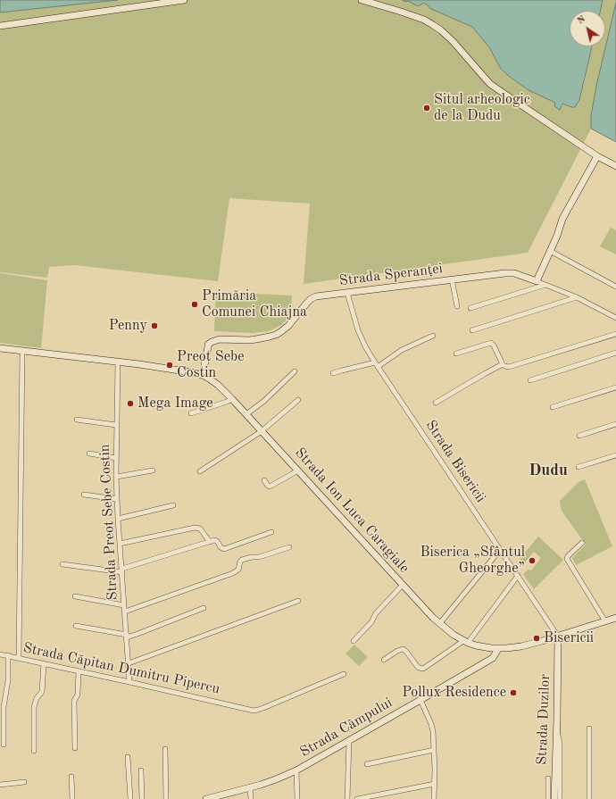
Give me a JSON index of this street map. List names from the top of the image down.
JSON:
{
  "streets": {
    "street": [
      "Strada Speranței",
      "Strada Bisericii",
      "Strada Ion Luca Caragiale",
      "Strada Preot Sebe Costin",
      "Strada Căpitan Dumitru Pipercu",
      "Strada Duzilor",
      "Strada Câmpului"
    ]
  },
  "crossings": [
    ["Strada Speranței", "Strada Bisericii"],
    ["Strada Speranței", "Strada Ion Luca Caragiale"],
    ["Strada Bisericii", "Strada Ion Luca Caragiale"],
    ["Strada Bisericii", "Strada Duzilor"],
    ["Strada Ion Luca Caragiale", "Strada Preot Sebe Costin"],
    ["Strada Ion Luca Caragiale", "Strada Duzilor"],
    ["Strada Ion Luca Caragiale", "Strada Câmpului"],
    ["Strada Preot Sebe Costin", "Strada Căpitan Dumitru Pipercu"]
  ],
  "districts": ["Dudu"],
  "places": [
    "Situl arheologic de la Dudu",
    "Primăria Comunei Chiajna",
    "Penny",
    "Preot Sebe Costin",
    "Mega Image",
    "Biserica „Sfântul Gheorghe”",
    "Bisericii",
    "Pollux Residence"
  ],
  "north": "top left"
}
